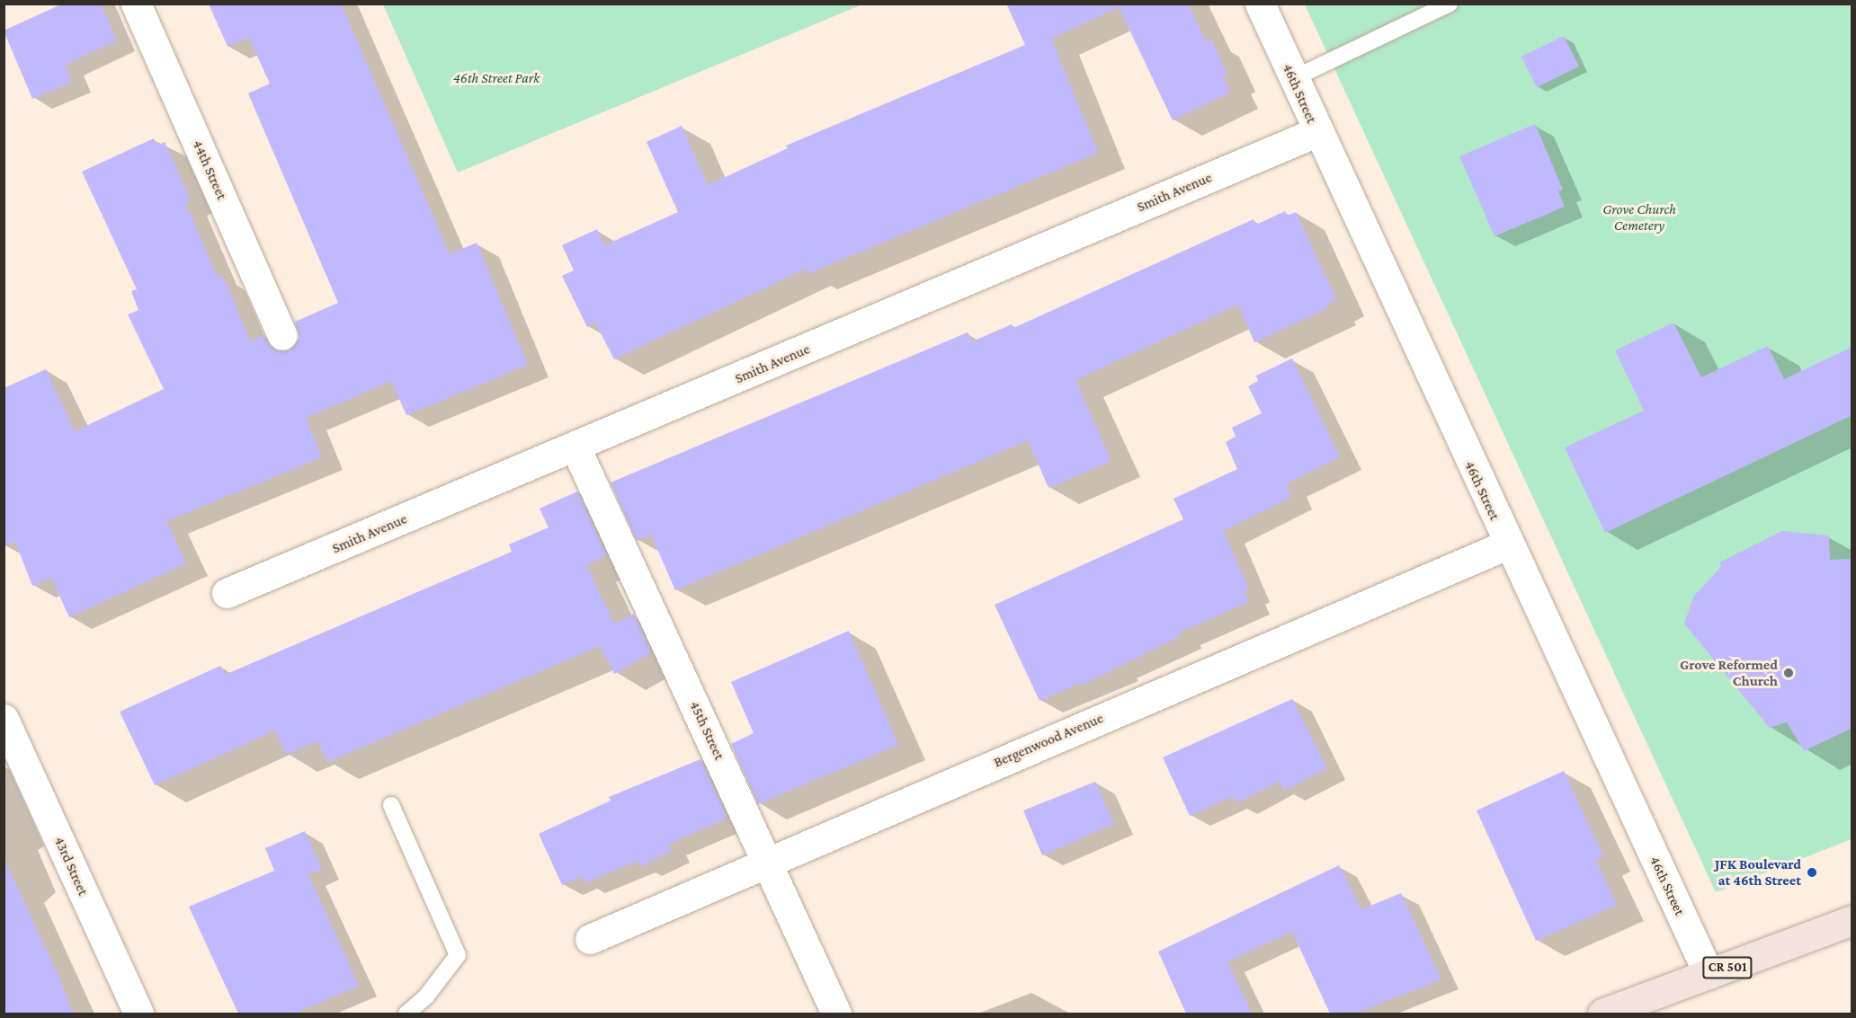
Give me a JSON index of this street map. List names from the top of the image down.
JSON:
{
  "streets": {
    "main road": ["CR 501"],
    "street": [
      "46th Street",
      "44th Street",
      "Smith Avenue",
      "45th Street",
      "Bergenwood Avenue",
      "43rd Street"
    ]
  },
  "crossings": [
    ["46th Street", "Smith Avenue"],
    ["46th Street", "Bergenwood Avenue"],
    ["46th Street", "CR 501"],
    ["Smith Avenue", "45th Street"],
    ["45th Street", "Bergenwood Avenue"]
  ],
  "parks": ["46th Street Park", "Grove Church Cemetery"],
  "places": ["Grove Reformed Church", "JFK Boulevard at 46th Street"]
}
